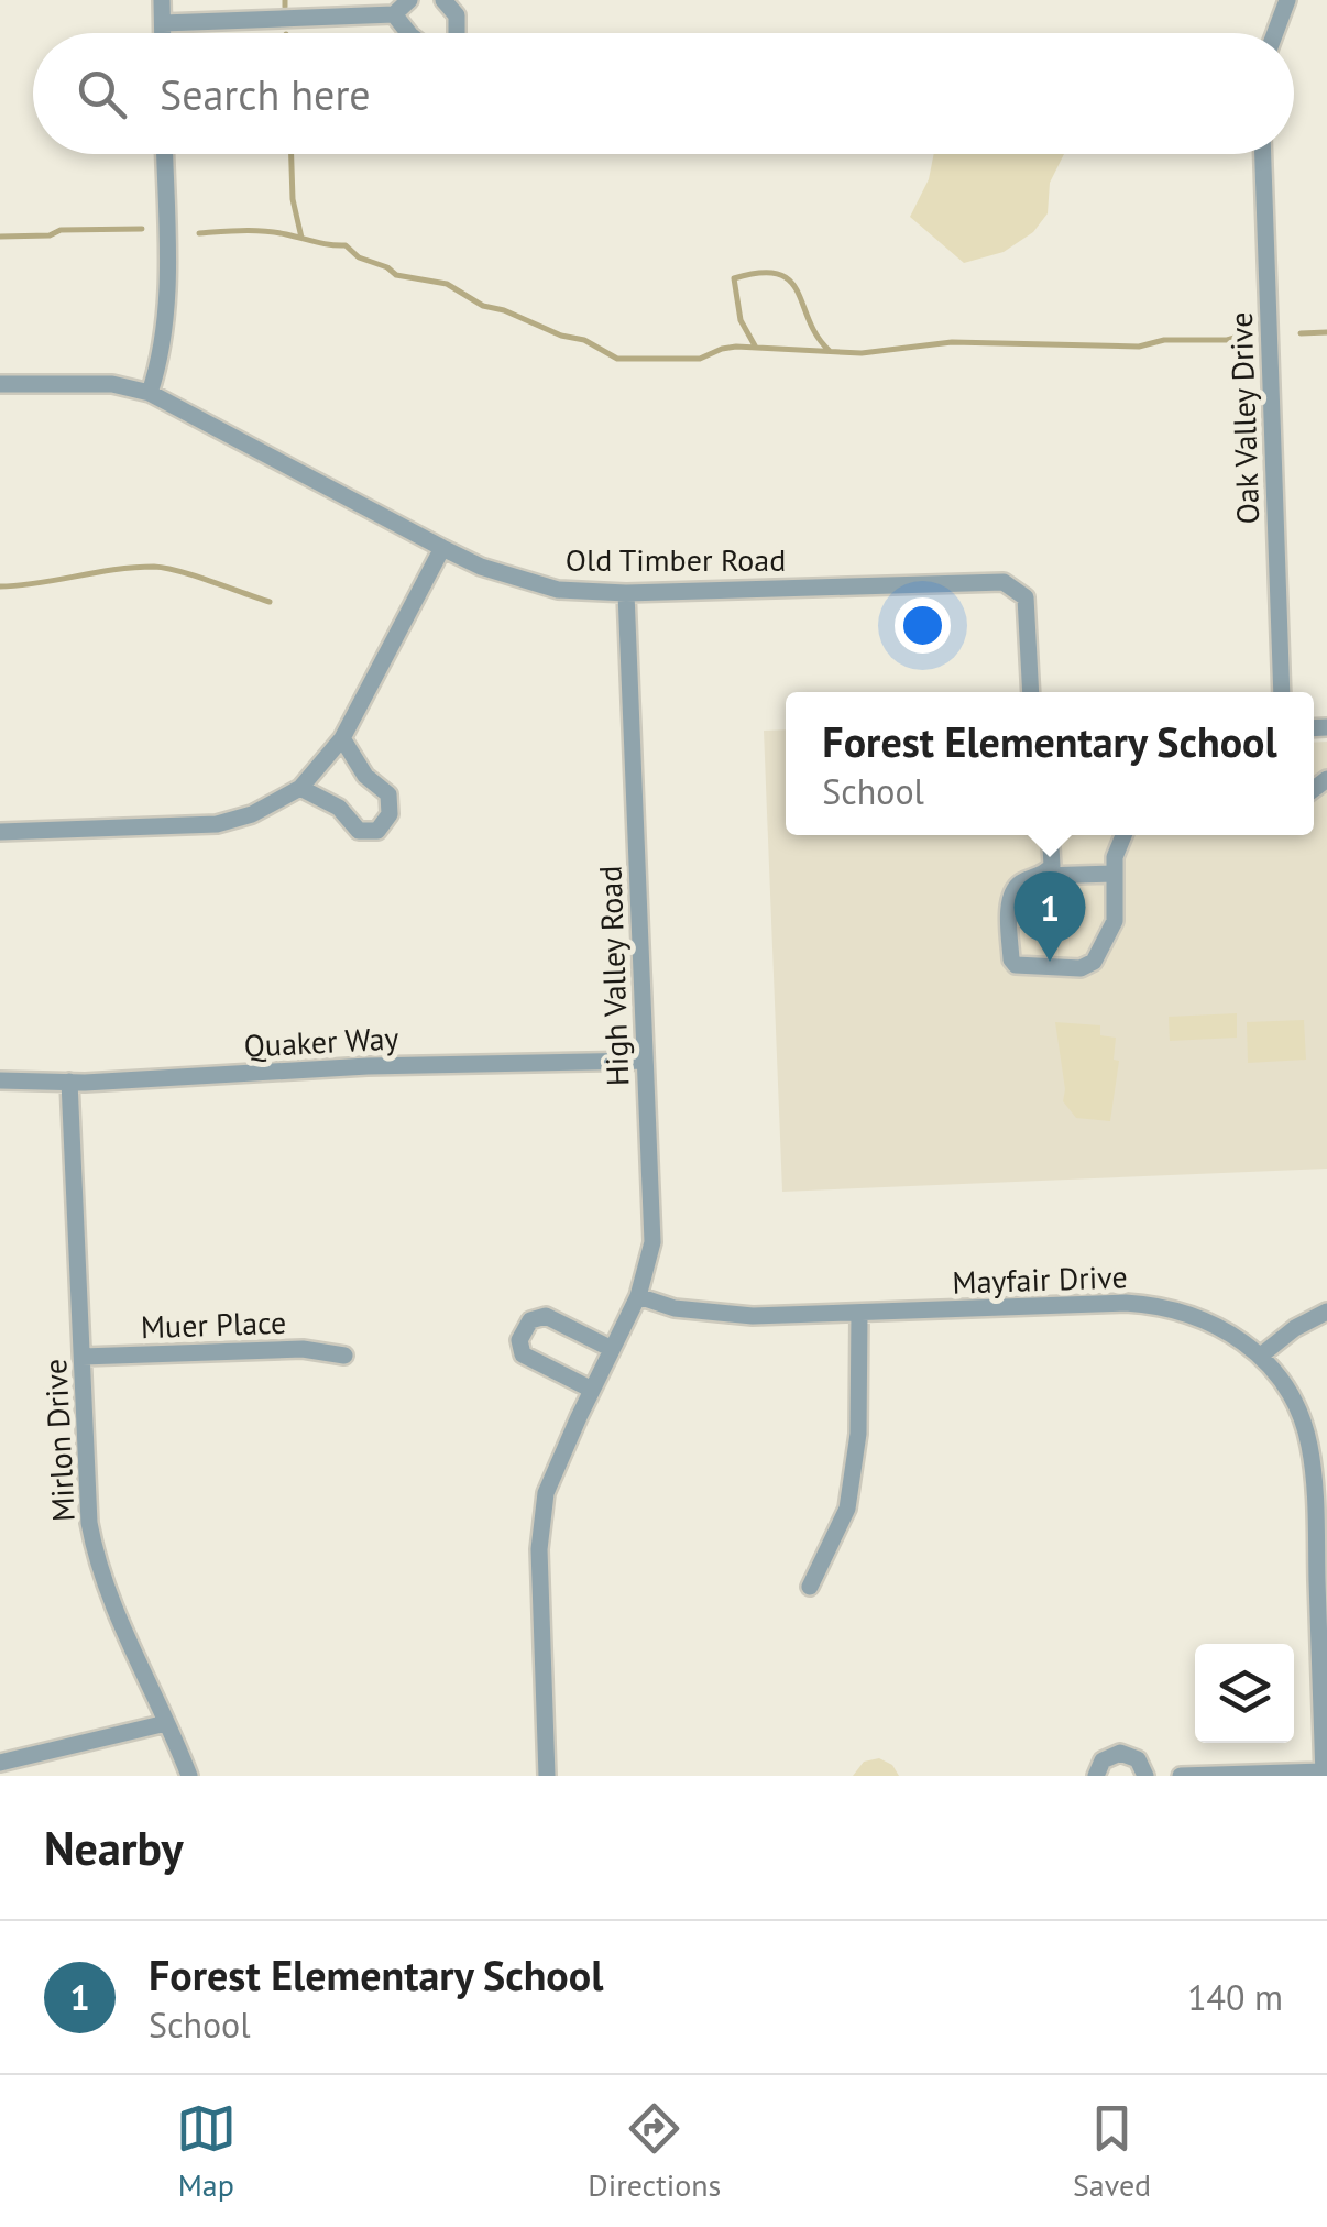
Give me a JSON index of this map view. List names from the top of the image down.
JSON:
{
  "streets": {
    "street": [
      "Oak Valley Drive",
      "Old Timber Road",
      "High Valley Road",
      "Quaker Way",
      "Mayfair Drive",
      "Muer Place",
      "Mirlon Drive"
    ]
  },
  "crossings": [
    ["Old Timber Road", "High Valley Road"],
    ["High Valley Road", "Quaker Way"],
    ["High Valley Road", "Mayfair Drive"],
    ["Quaker Way", "Mirlon Drive"],
    ["Muer Place", "Mirlon Drive"]
  ],
  "page": {
    "search": "Search here",
    "popup": ["Forest Elementary School", "School"],
    "pins": "1",
    "heading": "Nearby",
    "list": [
      {
        "mark": "1",
        "name": "Forest Elementary School",
        "note": "School",
        "value": "140 m"
      }
    ],
    "nav": ["Map", "Directions", "Saved"]
  }
}
